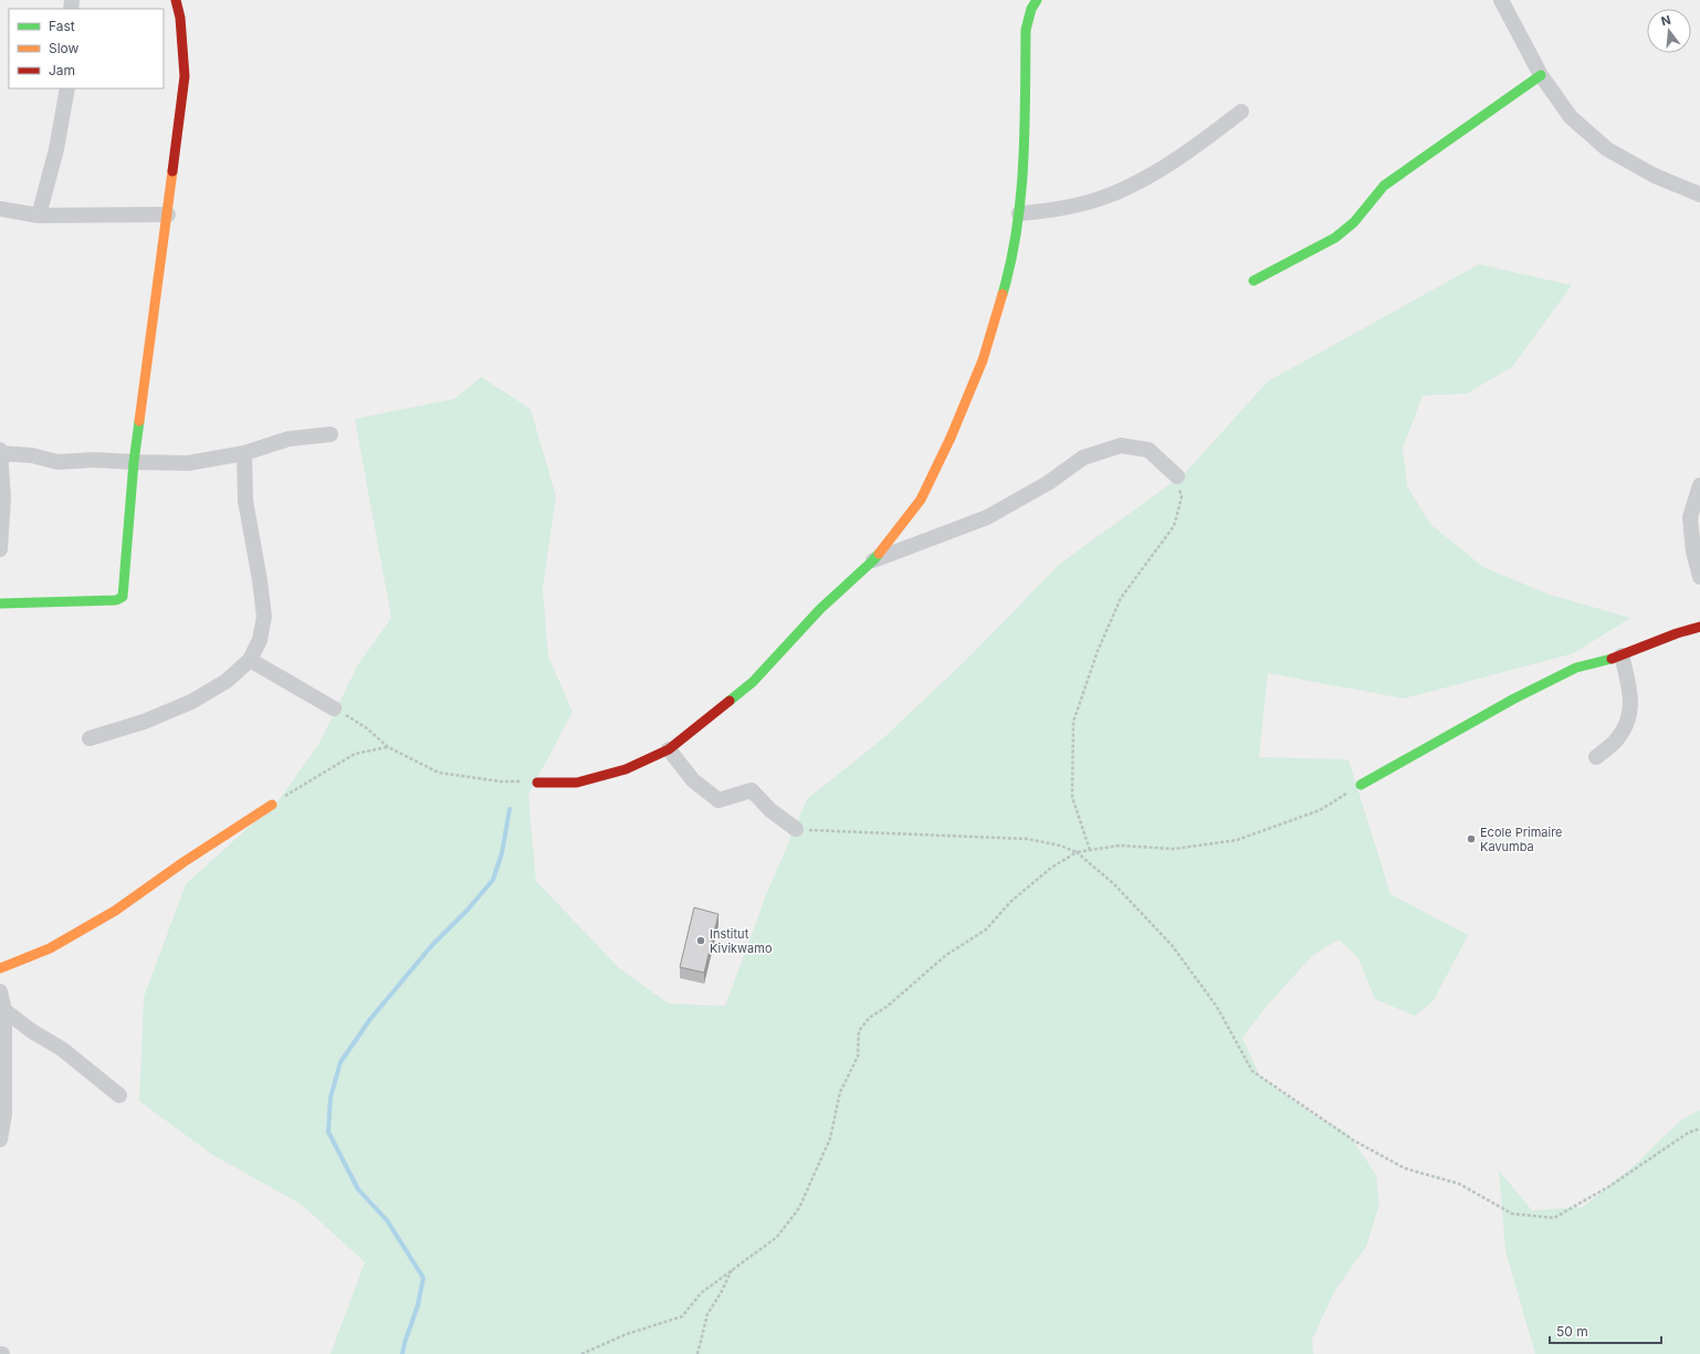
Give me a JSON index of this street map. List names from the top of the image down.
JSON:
{
  "places": ["Ecole Primaire Kavumba", "Institut Kivikwamo"],
  "legend": ["Fast", "Slow", "Jam"],
  "scale_bar": "50 m",
  "north": "top"
}
